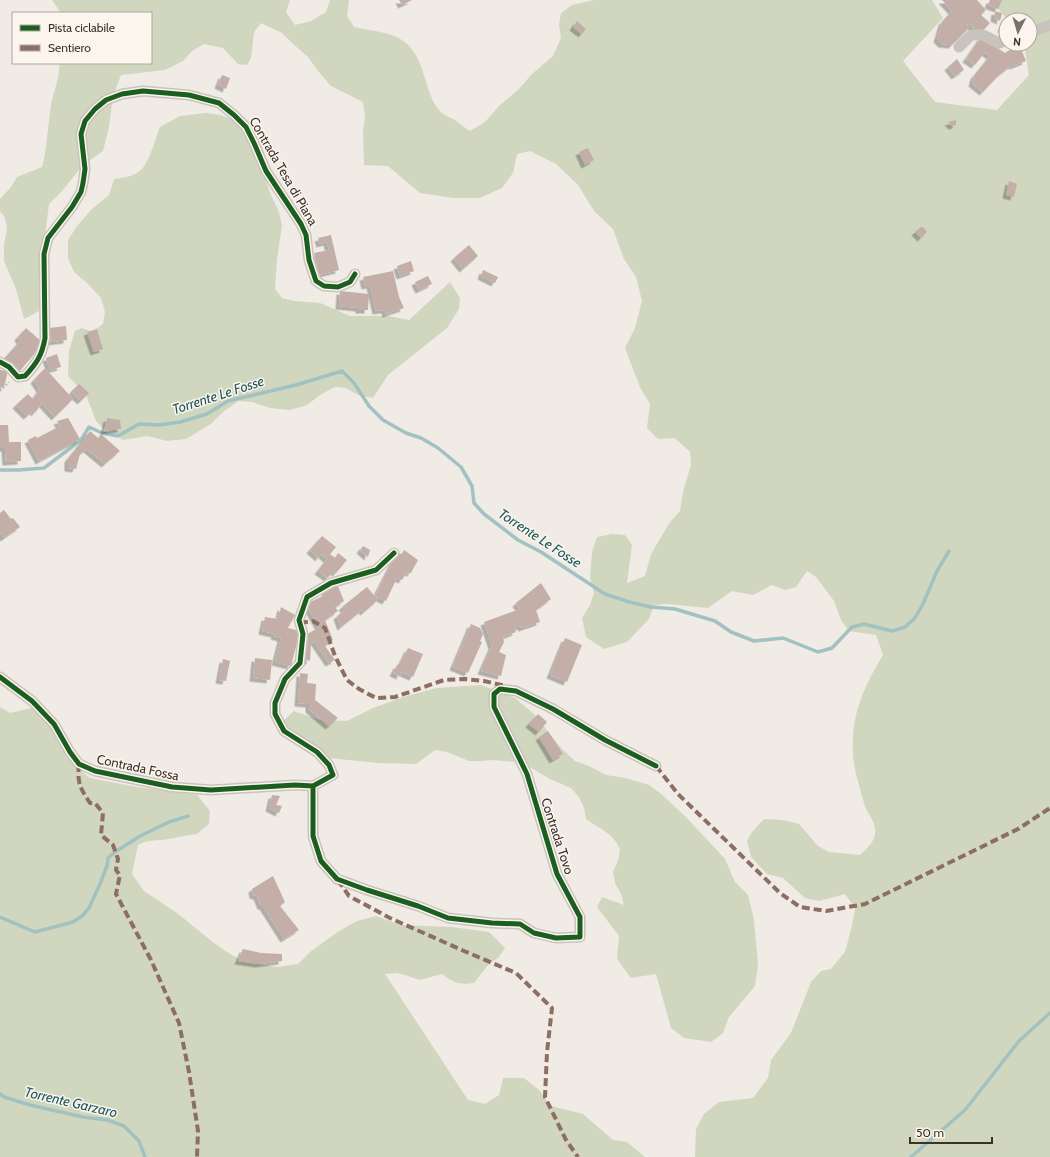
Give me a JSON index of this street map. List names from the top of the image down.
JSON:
{
  "streets": {
    "street": ["Contrada Tesa di Piana", "Contrada Fossa", "Contrada Tovo"]
  },
  "crossings": [
    ["Contrada Fossa", "Contrada Tovo"]
  ],
  "water": ["Torrente Le Fosse", "Torrente Garzaro"],
  "legend": ["Pista ciclabile", "Sentiero"],
  "scale_bar": "50 m",
  "north": "bottom"
}
